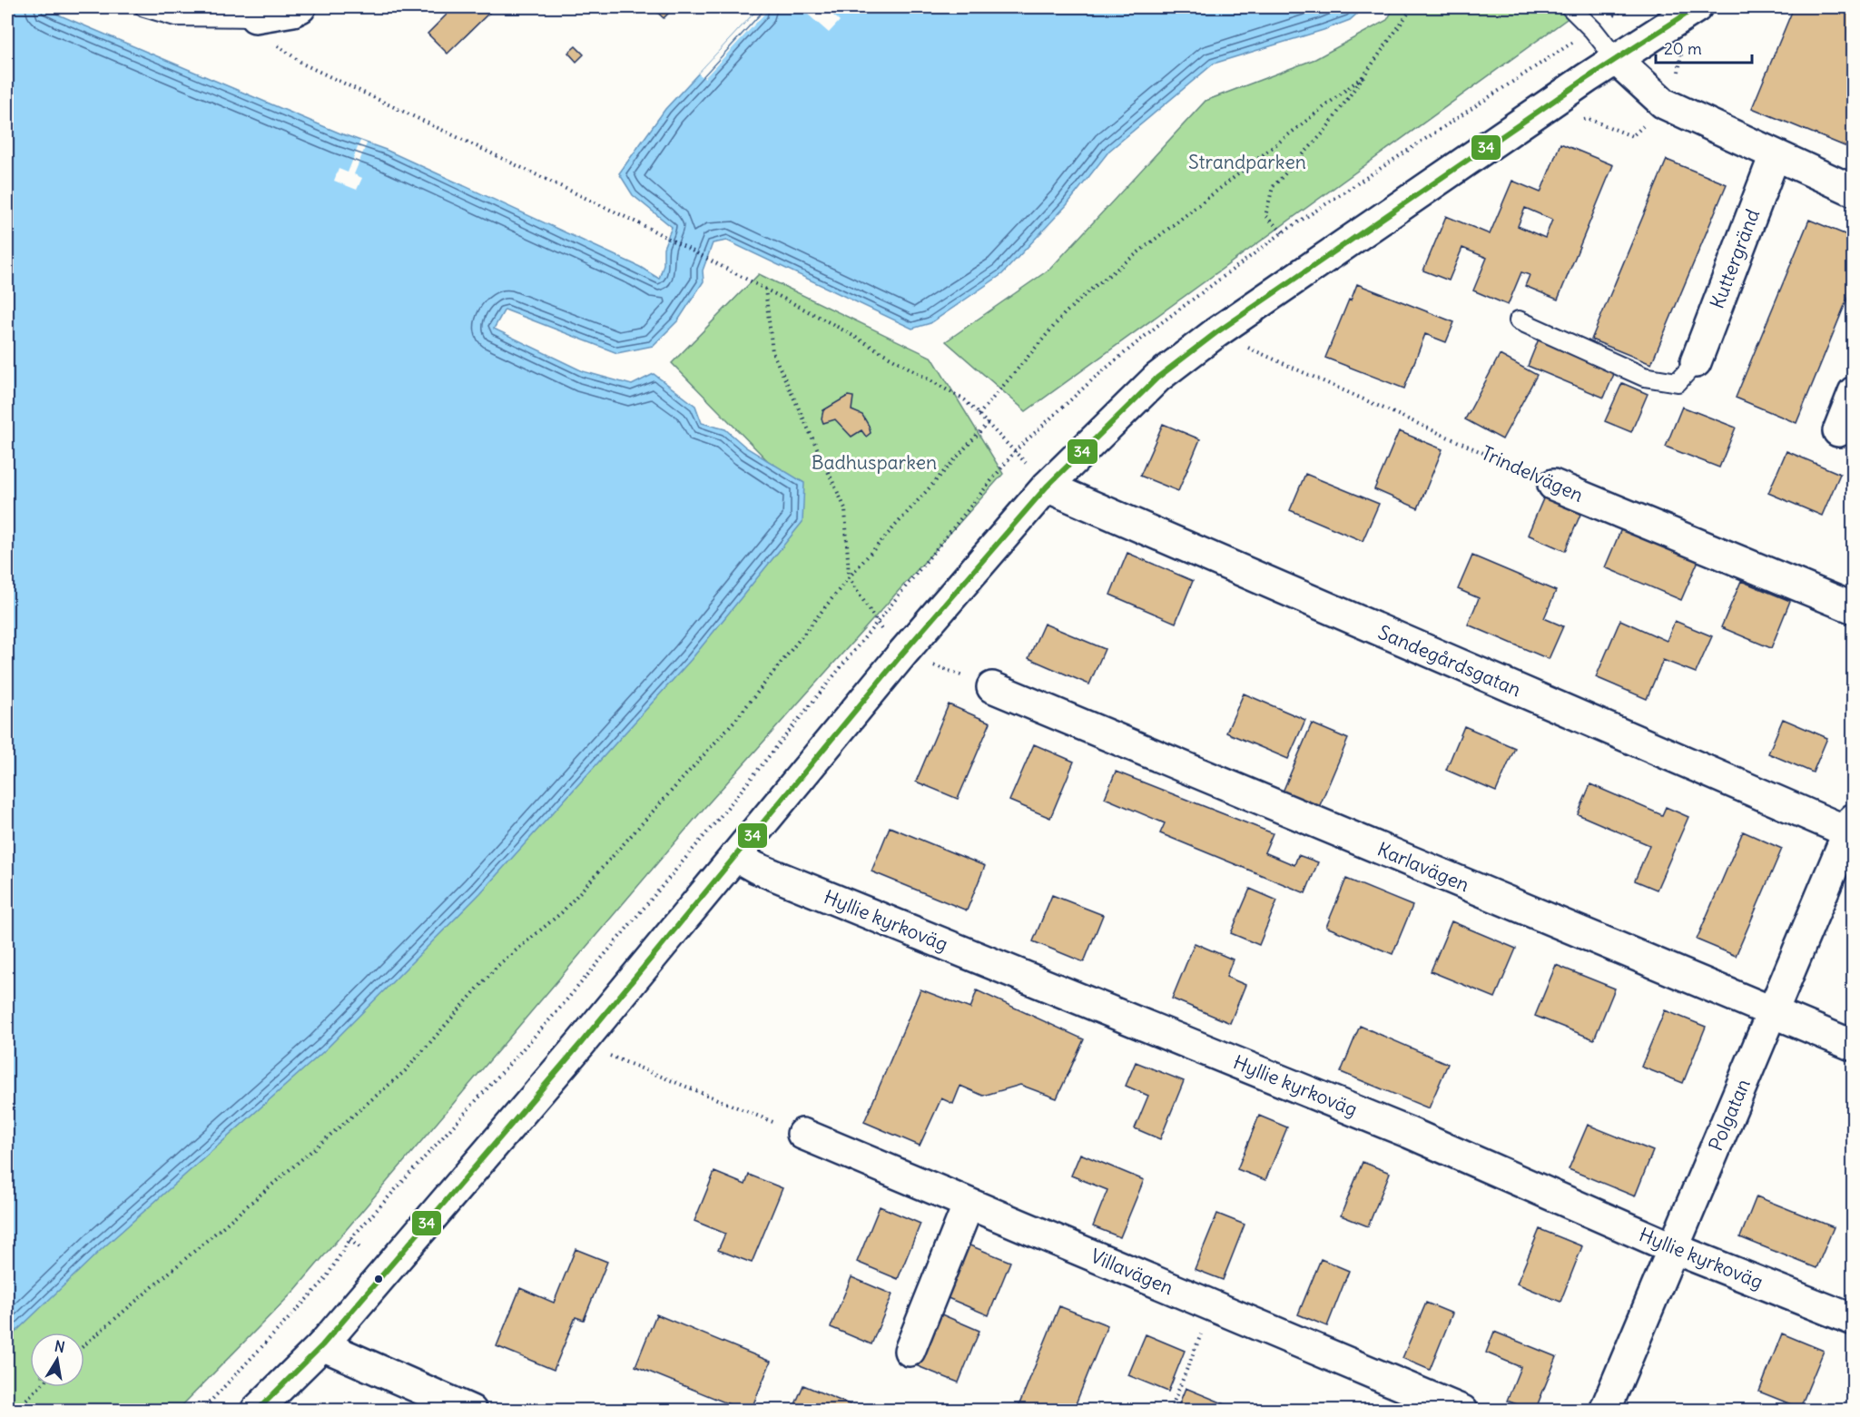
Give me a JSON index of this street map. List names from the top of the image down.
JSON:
{
  "streets": {
    "street": [
      "Kuttergränd",
      "Trindelvägen",
      "Sandegårdsgatan",
      "Karlavägen",
      "Hyllie kyrkoväg",
      "Polgatan",
      "Villavägen"
    ]
  },
  "crossings": [
    ["Sandegårdsgatan", "Polgatan"],
    ["Karlavägen", "Polgatan"],
    ["Hyllie kyrkoväg", "Polgatan"]
  ],
  "parks": ["Strandparken", "Badhusparken"],
  "lines": ["transit line 34"],
  "scale_bar": "20 m",
  "north": "top"
}
